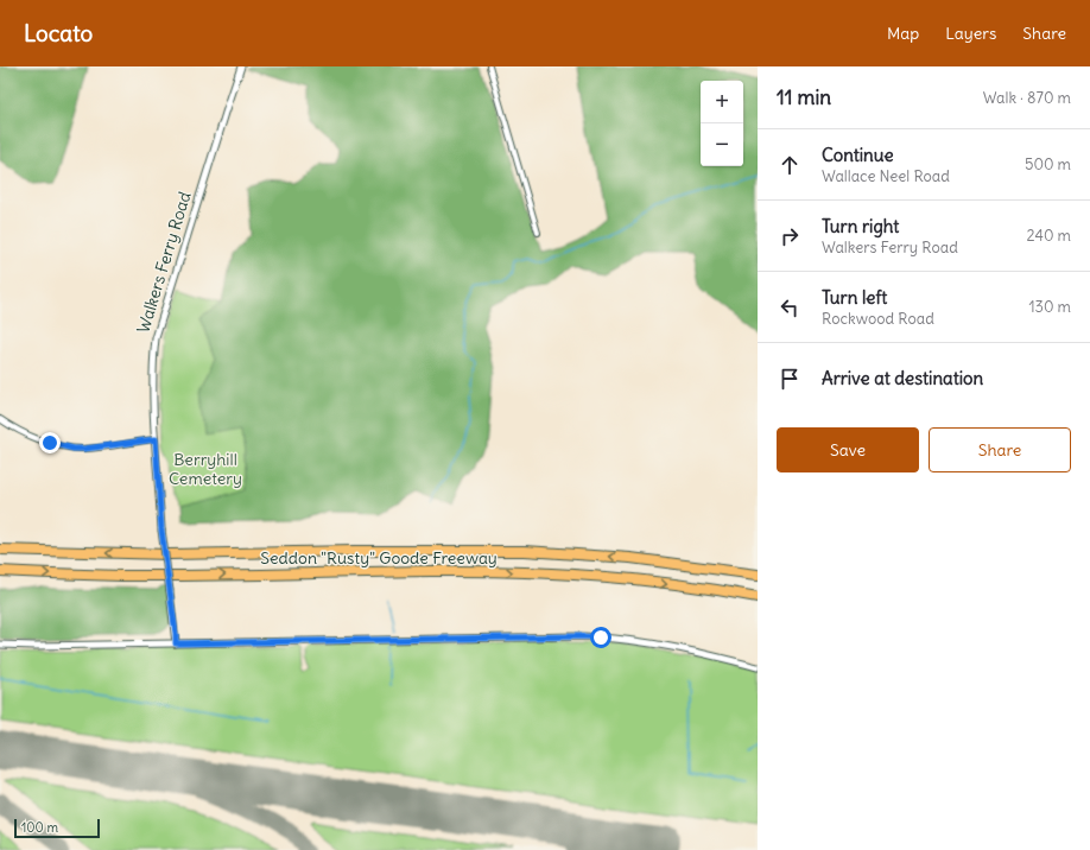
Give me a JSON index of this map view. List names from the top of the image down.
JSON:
{
  "streets": {
    "highway": ["Seddon \"Rusty\" Goode Freeway"],
    "street": ["Walkers Ferry Road"]
  },
  "parks": ["Berryhill Cemetery"],
  "scale_bar": "100 m",
  "page": {
    "header": "Locato",
    "nav": ["Map", "Layers", "Share"],
    "heading": ["11 min", "Walk · 870 m"],
    "map_buttons": ["+", "−"],
    "list": [
      ["Continue", "Wallace Neel Road", "500 m"],
      ["Turn right", "Walkers Ferry Road", "240 m"],
      ["Turn left", "Rockwood Road", "130 m"],
      "Arrive at destination"
    ],
    "buttons": ["Save", "Share"],
    "scale": "100 m"
  }
}
